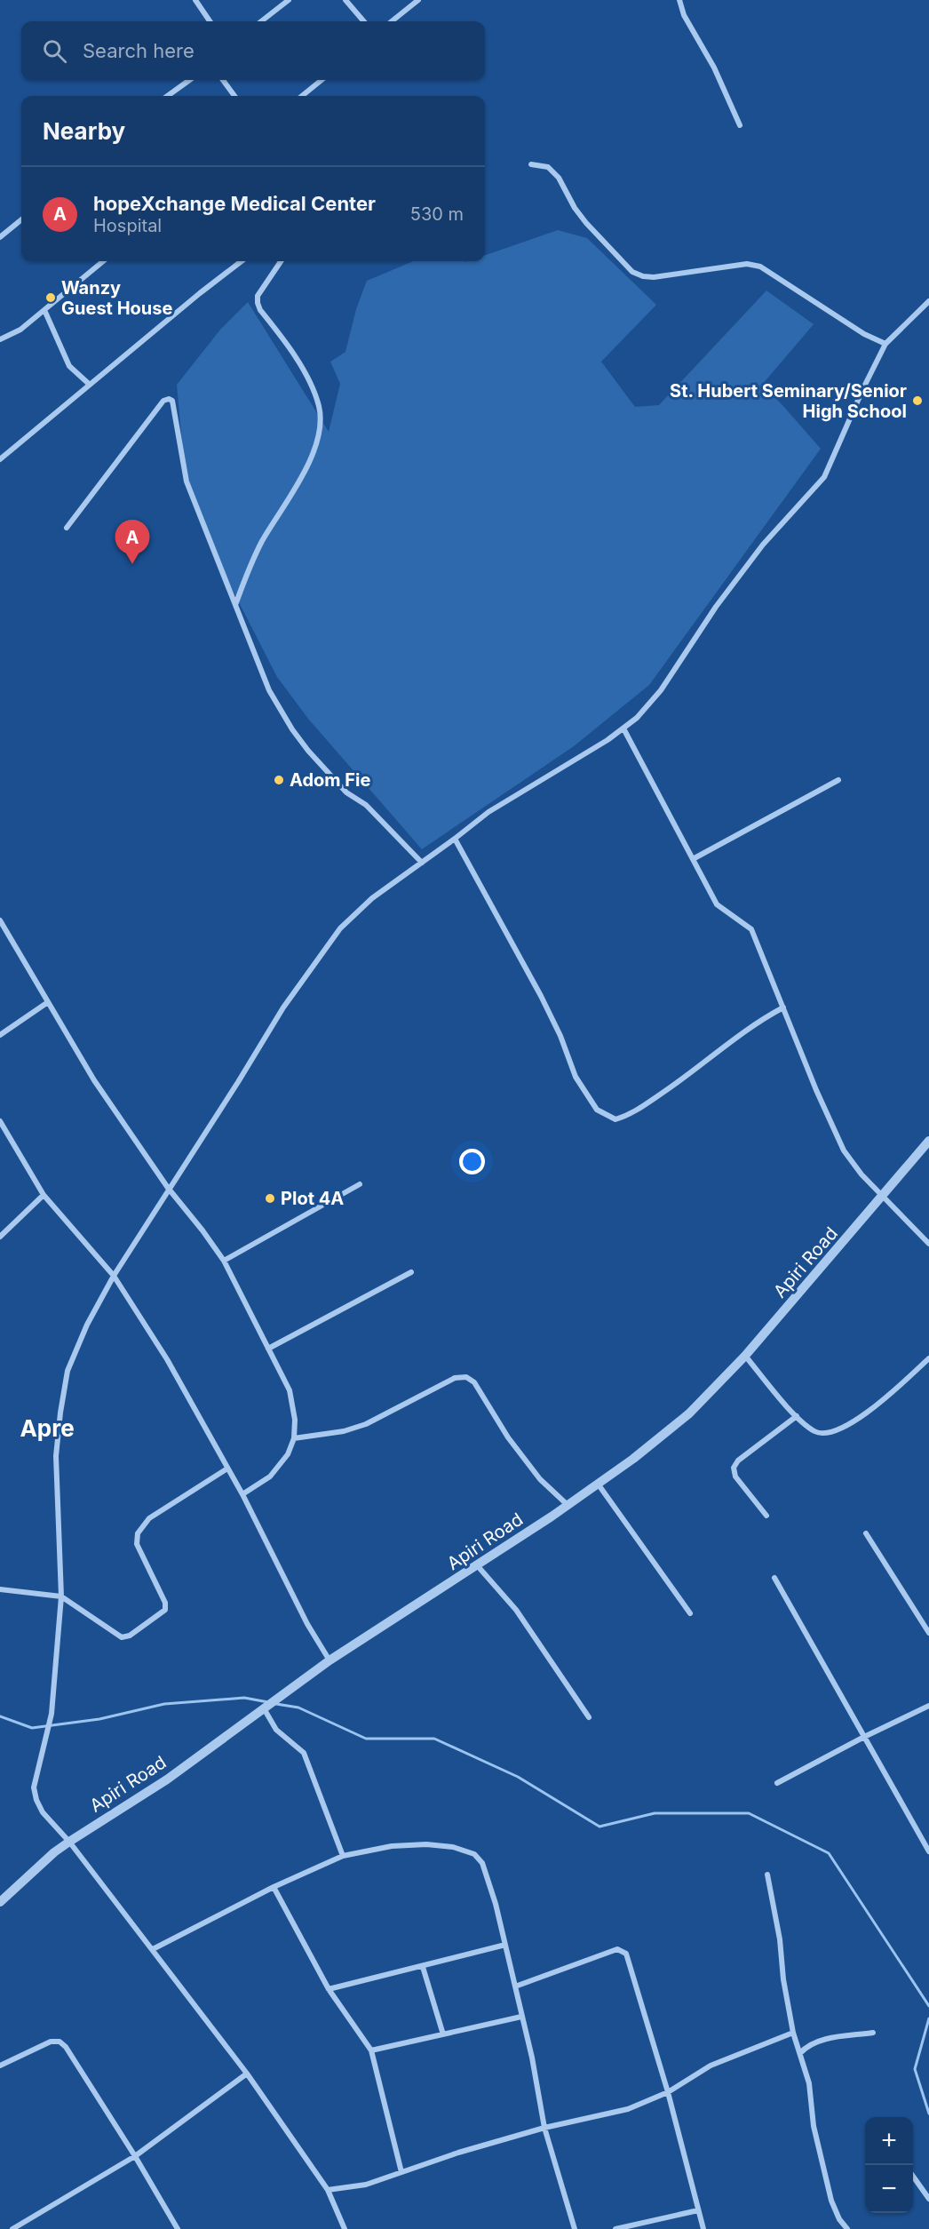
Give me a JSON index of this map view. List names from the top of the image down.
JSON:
{
  "streets": {
    "street": ["Apiri Road"]
  },
  "districts": ["Apre"],
  "places": [
    "Wanzy Guest House",
    "St. Hubert Seminary/Senior High School",
    "Adom Fie",
    "Plot 4A"
  ],
  "page": {
    "search": "Search here",
    "heading": "Nearby",
    "list": [
      {
        "mark": "A",
        "name": "hopeXchange Medical Center",
        "note": "Hospital",
        "value": "530 m"
      }
    ],
    "pins": "A",
    "map_buttons": ["+", "−"]
  }
}
